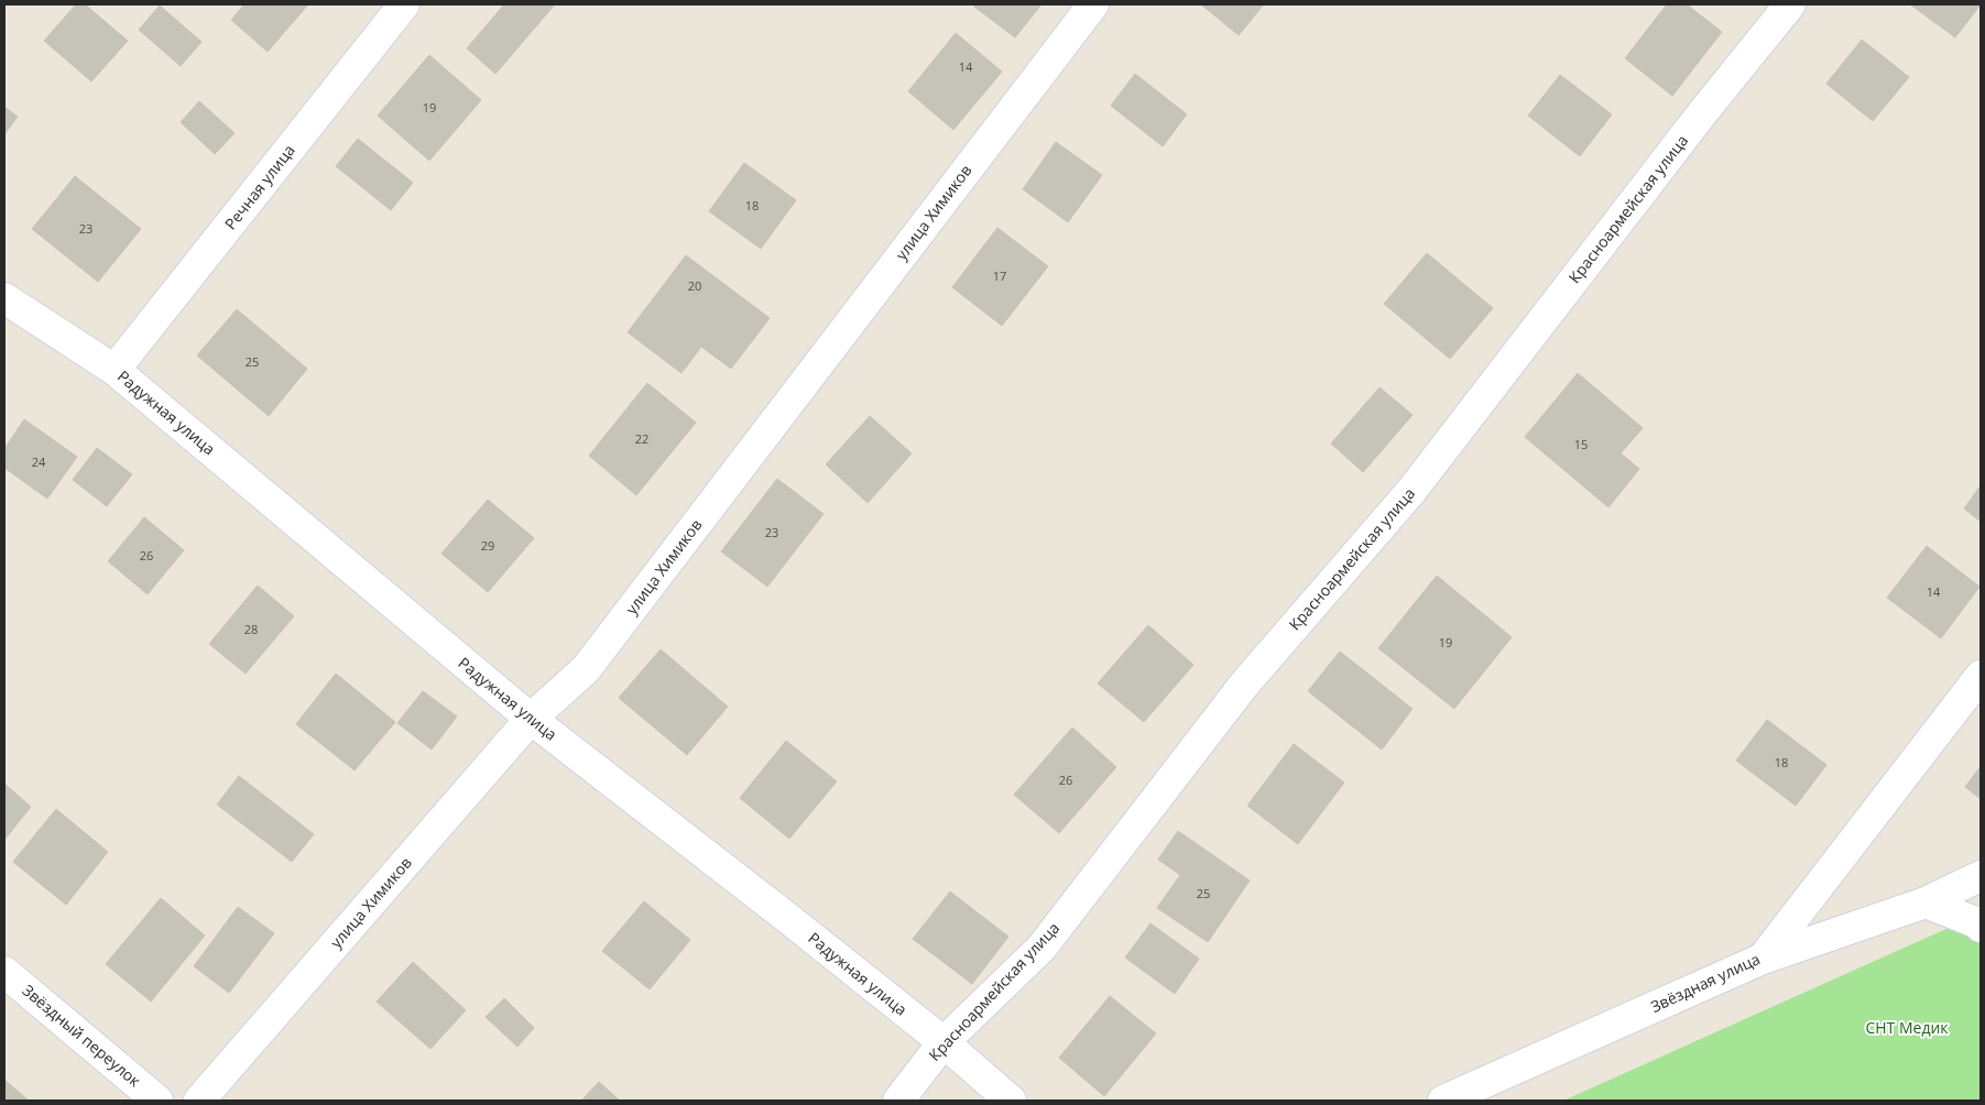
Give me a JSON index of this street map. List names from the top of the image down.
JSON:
{
  "streets": {
    "street": [
      "Речная улица",
      "Красноармейская улица",
      "улица Химиков",
      "Радужная улица",
      "Звёздная улица",
      "Звёздный переулок"
    ]
  },
  "crossings": [
    ["Речная улица", "Радужная улица"],
    ["Красноармейская улица", "Радужная улица"],
    ["улица Химиков", "Радужная улица"]
  ],
  "parks": ["СНТ Медик"],
  "house_numbers": [
    "14",
    "19",
    "18",
    "23",
    "17",
    "20",
    "25",
    "22",
    "15",
    "24",
    "23",
    "29",
    "26",
    "14",
    "28",
    "19",
    "18",
    "26",
    "25"
  ]
}
